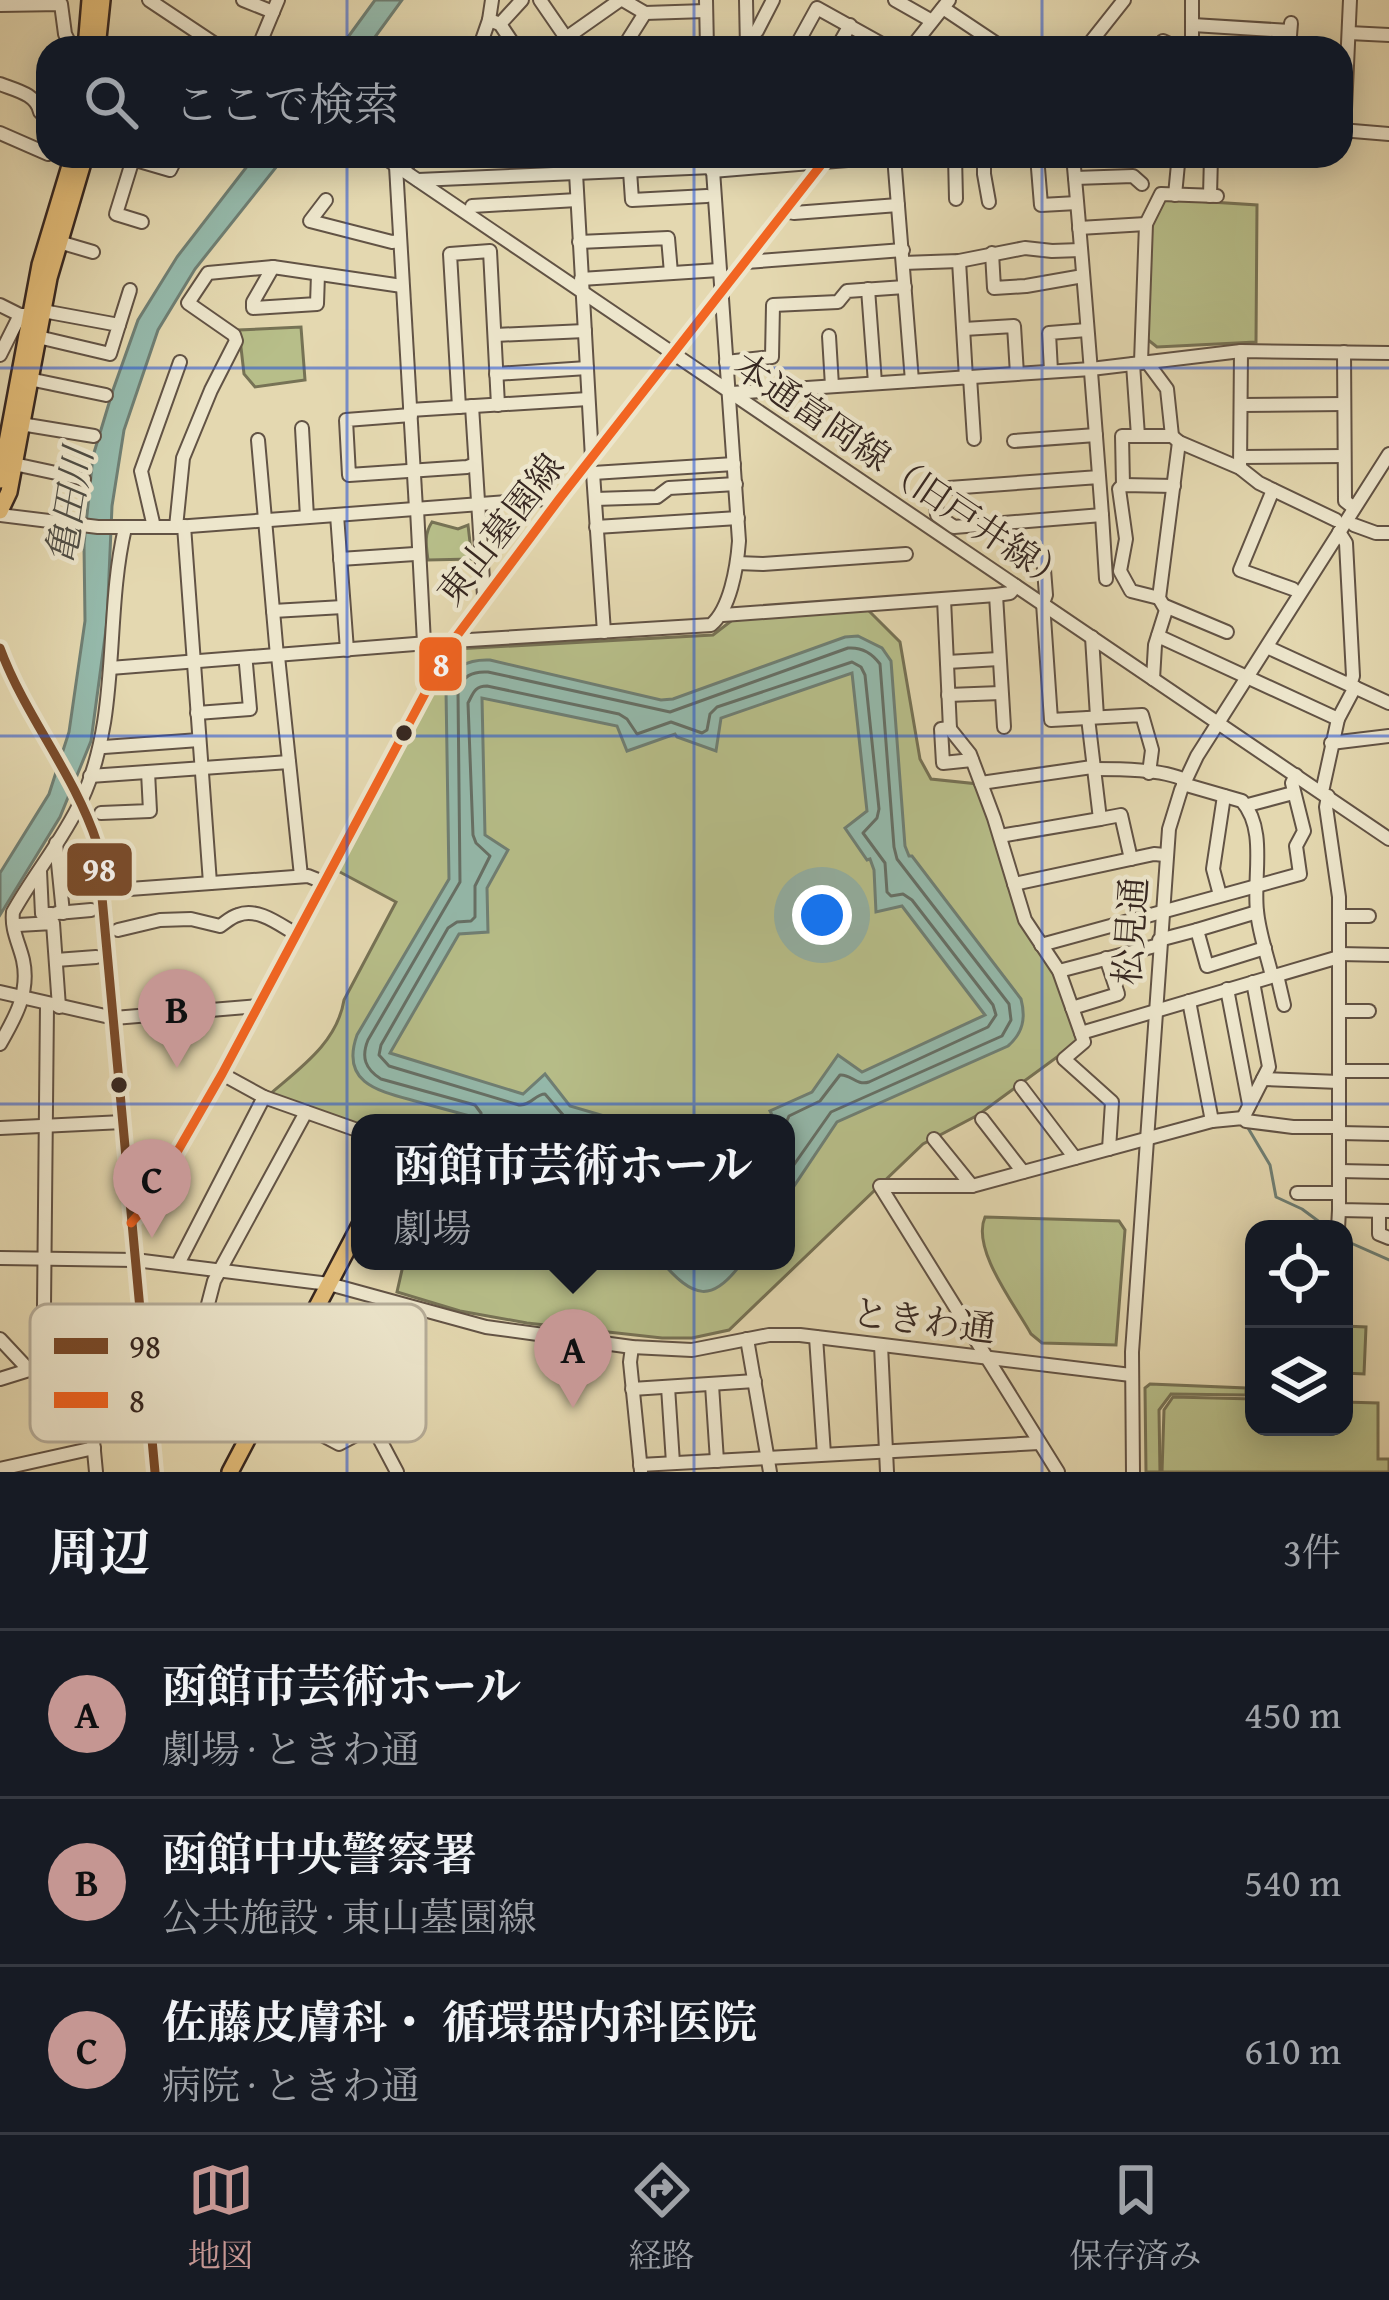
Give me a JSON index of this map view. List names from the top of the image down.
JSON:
{
  "streets": {
    "street": [
      "本通富岡線（旧戸井線）",
      "東山墓園線",
      "松見通",
      "ときわ通"
    ]
  },
  "crossings": [
    ["本通富岡線（旧戸井線）", "東山墓園線"],
    ["本通富岡線（旧戸井線）", "松見通"],
    ["松見通", "ときわ通"]
  ],
  "water": ["亀田川"],
  "lines": ["transit line 8", "transit line 98"],
  "legend": ["98", "8"],
  "page": {
    "search": "ここで検索",
    "pins": ["B", "C", "A"],
    "popup": ["函館市芸術ホール", "劇場"],
    "heading": ["周辺", "3件"],
    "list": [
      {
        "mark": "A",
        "name": "函館市芸術ホール",
        "note": "劇場 · ときわ通",
        "value": "450 m"
      },
      {
        "mark": "B",
        "name": "函館中央警察署",
        "note": "公共施設 · 東山墓園線",
        "value": "540 m"
      },
      {
        "mark": "C",
        "name": "佐藤皮膚科・ 循環器内科医院",
        "note": "病院 · ときわ通",
        "value": "610 m"
      }
    ],
    "nav": ["地図", "経路", "保存済み"]
  }
}
